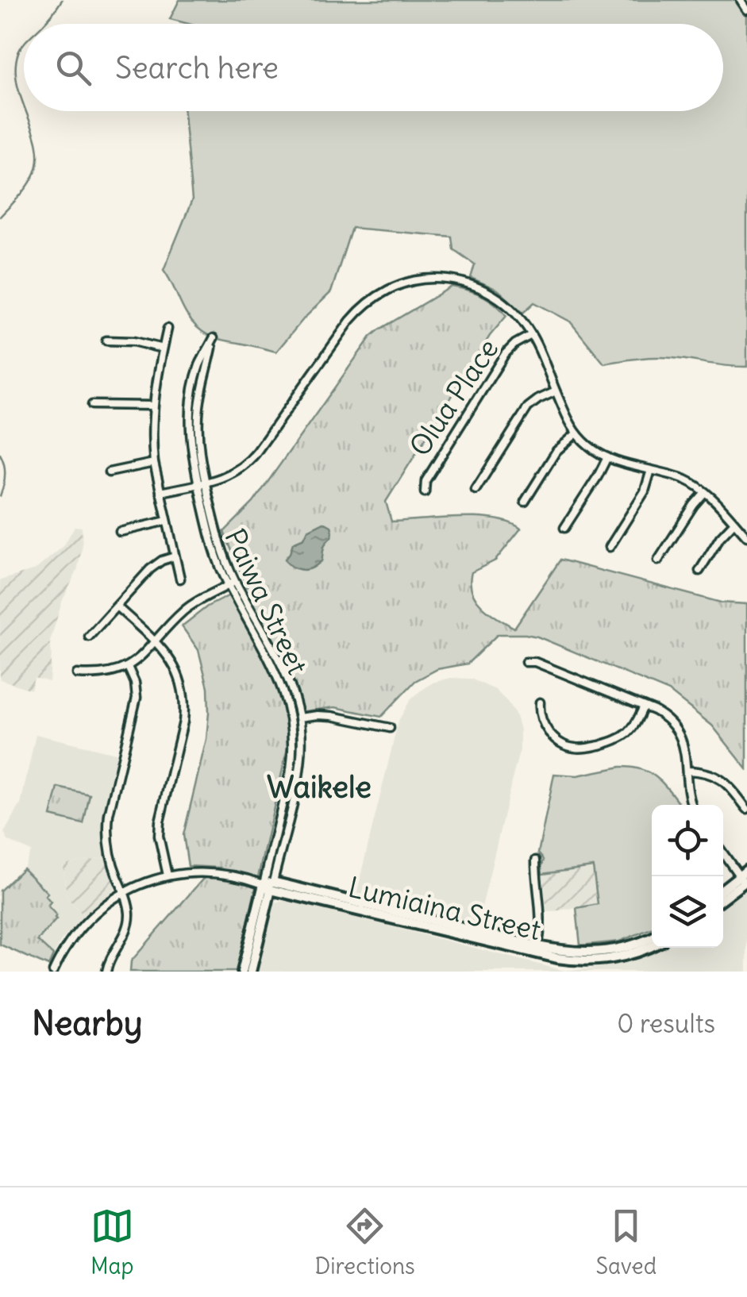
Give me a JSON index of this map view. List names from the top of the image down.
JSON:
{
  "streets": {
    "main road": ["Paiwa Street", "Lumiaina Street"],
    "street": ["Olua Place"]
  },
  "crossings": [
    ["Paiwa Street", "Lumiaina Street"]
  ],
  "districts": ["Waikele"],
  "page": {
    "search": "Search here",
    "heading": ["Nearby", "0 results"],
    "nav": ["Map", "Directions", "Saved"]
  }
}
